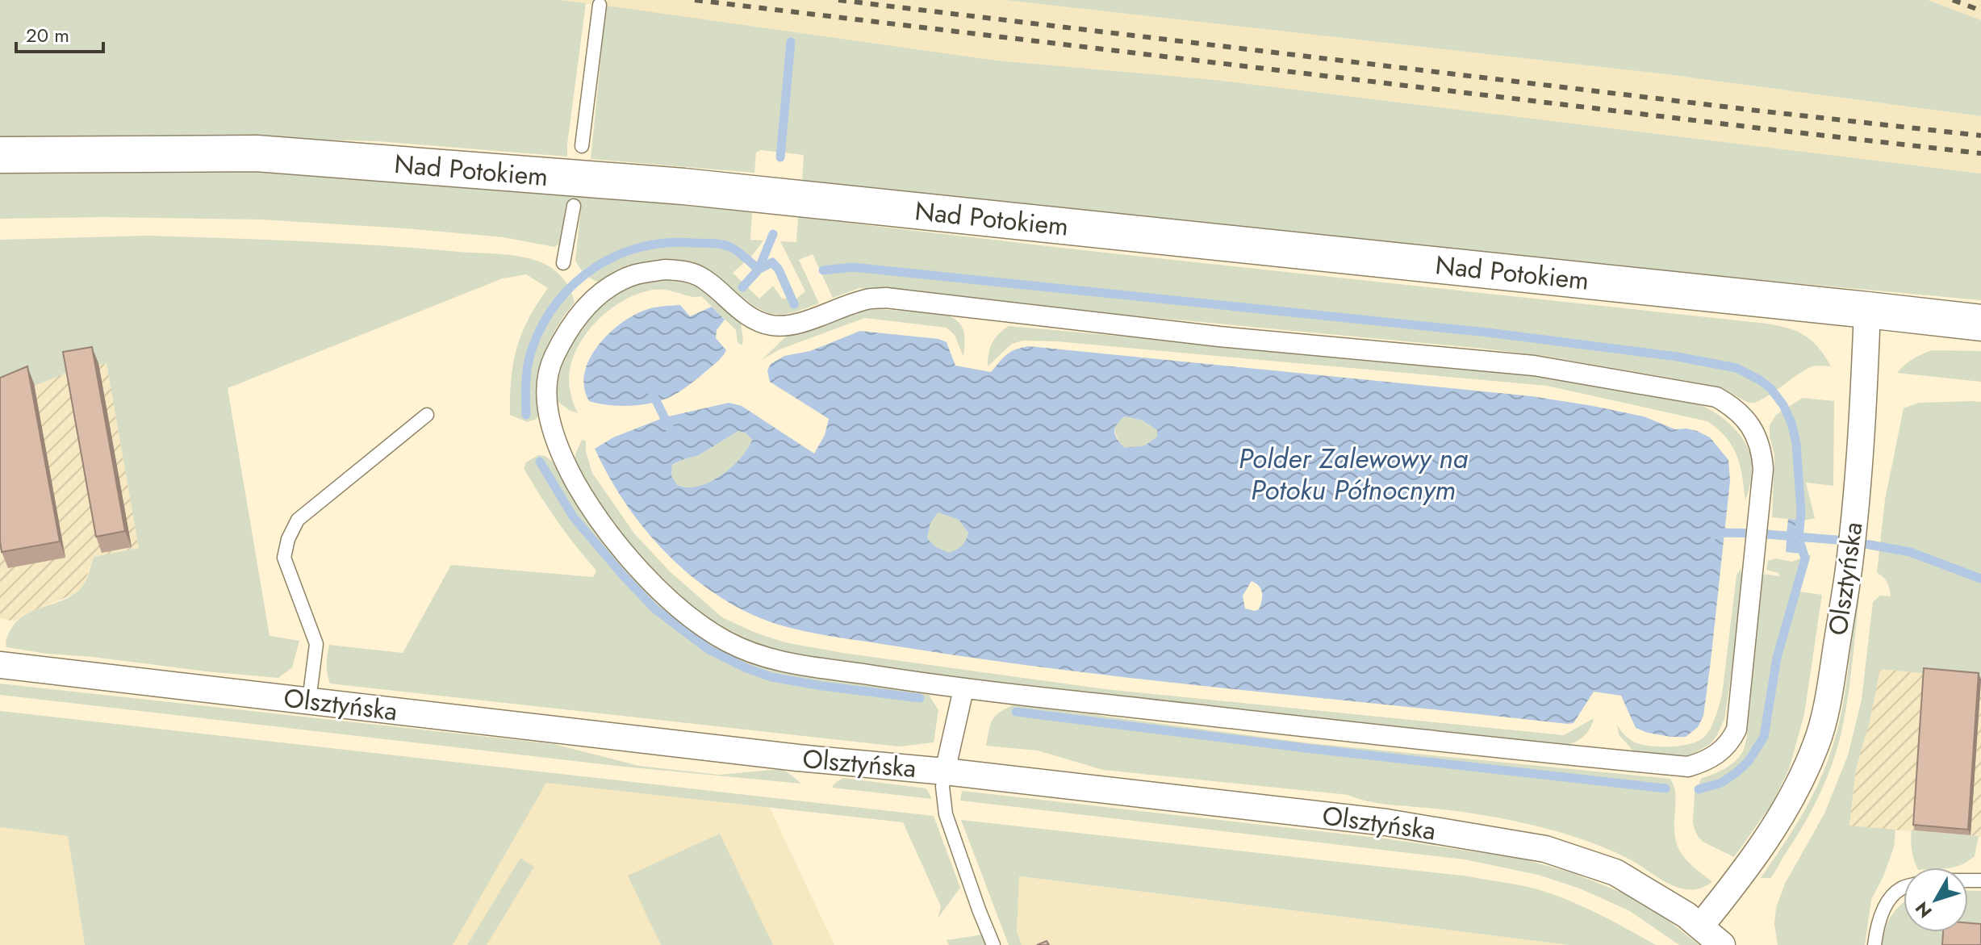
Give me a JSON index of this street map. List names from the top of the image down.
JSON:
{
  "streets": {
    "main road": ["Nad Potokiem"],
    "street": ["Olsztyńska"]
  },
  "crossings": [
    ["Nad Potokiem", "Olsztyńska"]
  ],
  "water": ["Polder Zalewowy na Potoku Północnym"],
  "scale_bar": "20 m",
  "north": "bottom left"
}
